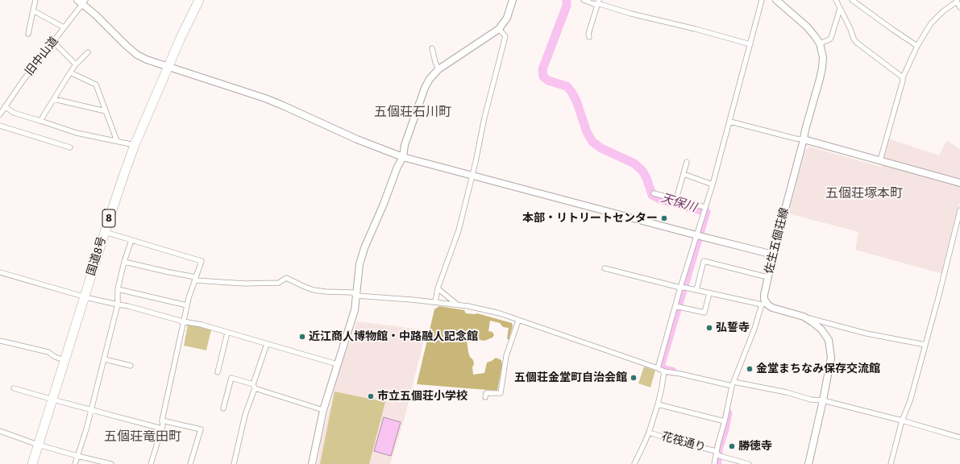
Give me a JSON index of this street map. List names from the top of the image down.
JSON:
{
  "streets": {
    "highway": ["8", "国道8号"],
    "street": ["旧中山道", "佐生五個荘線", "花筏通り"]
  },
  "districts": ["五個荘石川町", "五個荘塚本町", "五個荘竜田町"],
  "water": ["天保川"],
  "places": [
    "本部・リトリートセンター",
    "弘誓寺",
    "近江商人博物館・中路融人記念館",
    "金堂まちなみ保存交流館",
    "五個荘金堂町自治会館",
    "市立五個荘小学校",
    "勝徳寺"
  ]
}
